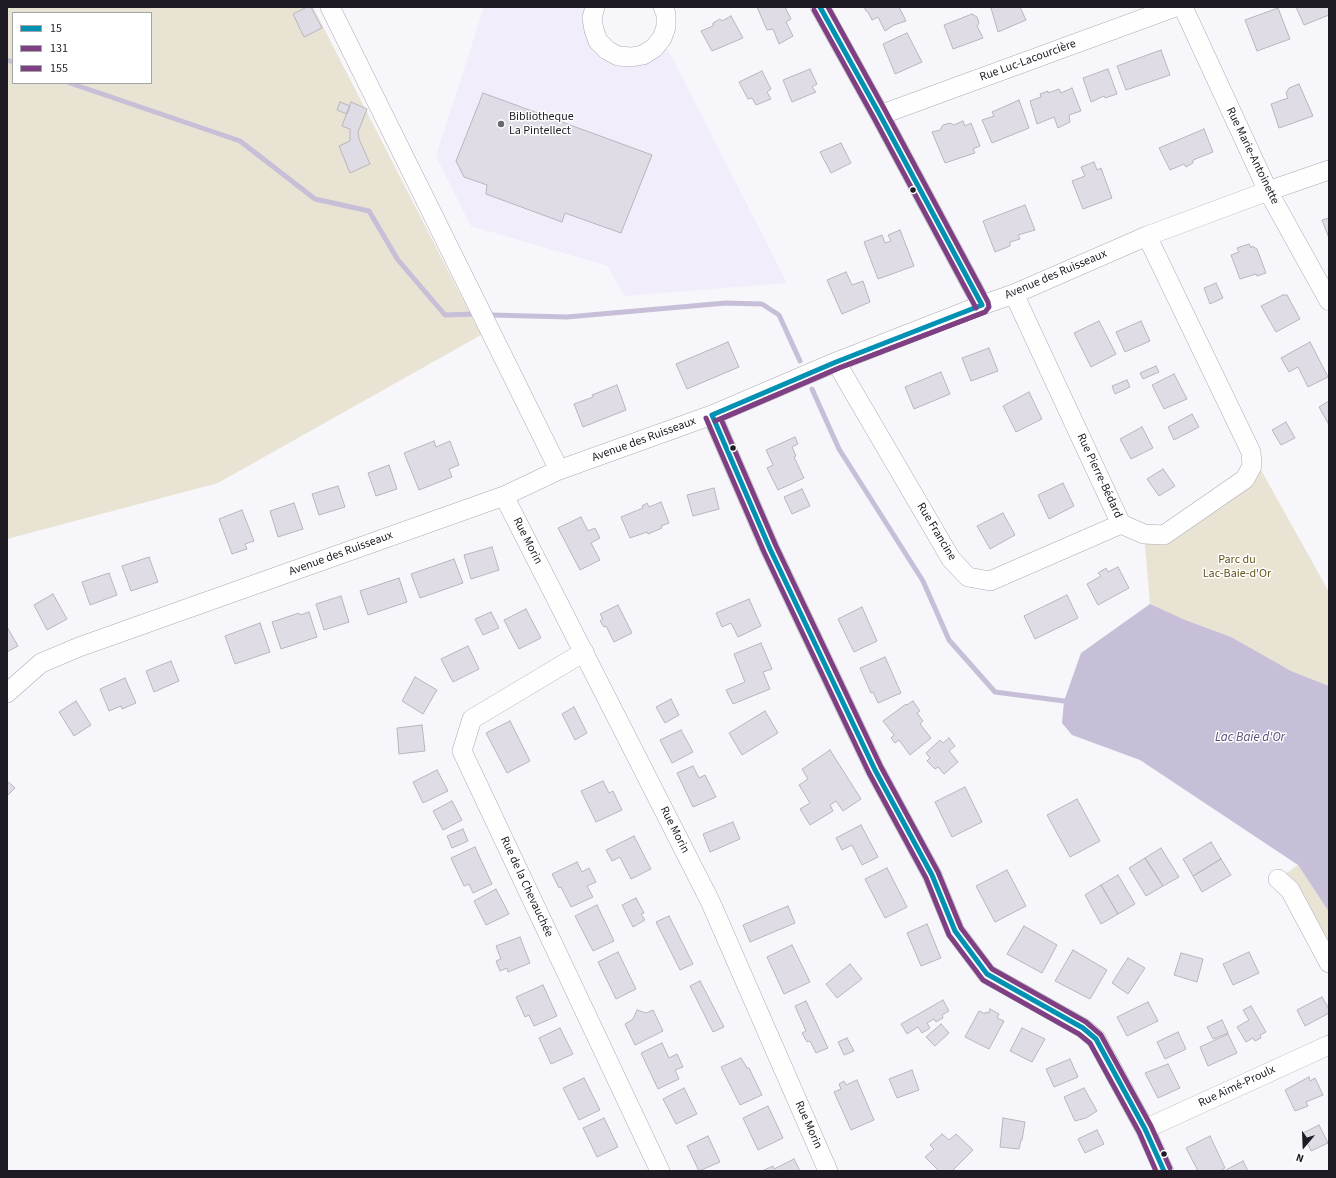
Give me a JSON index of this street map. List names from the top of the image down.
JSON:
{
  "streets": {
    "street": [
      "Rue Luc-Lacourcière",
      "Rue Marie-Antoinette",
      "Avenue des Ruisseaux",
      "Rue Pierre-Bédard",
      "Rue Francine",
      "Rue Morin",
      "Rue de la Chevauchée",
      "Rue Aimé-Proulx"
    ]
  },
  "crossings": [
    ["Rue Marie-Antoinette", "Avenue des Ruisseaux"],
    ["Avenue des Ruisseaux", "Rue Pierre-Bédard"],
    ["Avenue des Ruisseaux", "Rue Francine"],
    ["Avenue des Ruisseaux", "Rue Morin"],
    ["Rue Pierre-Bédard", "Rue Francine"],
    ["Rue Morin", "Rue de la Chevauchée"]
  ],
  "water": ["Lac Baie d'Or"],
  "parks": ["Parc du Lac-Baie-d'Or"],
  "places": ["Bibliotheque La Pintellect"],
  "lines": ["transit line 15", "transit line 155", "transit line 131"],
  "legend": ["15", "131", "155"],
  "north": "bottom"
}
